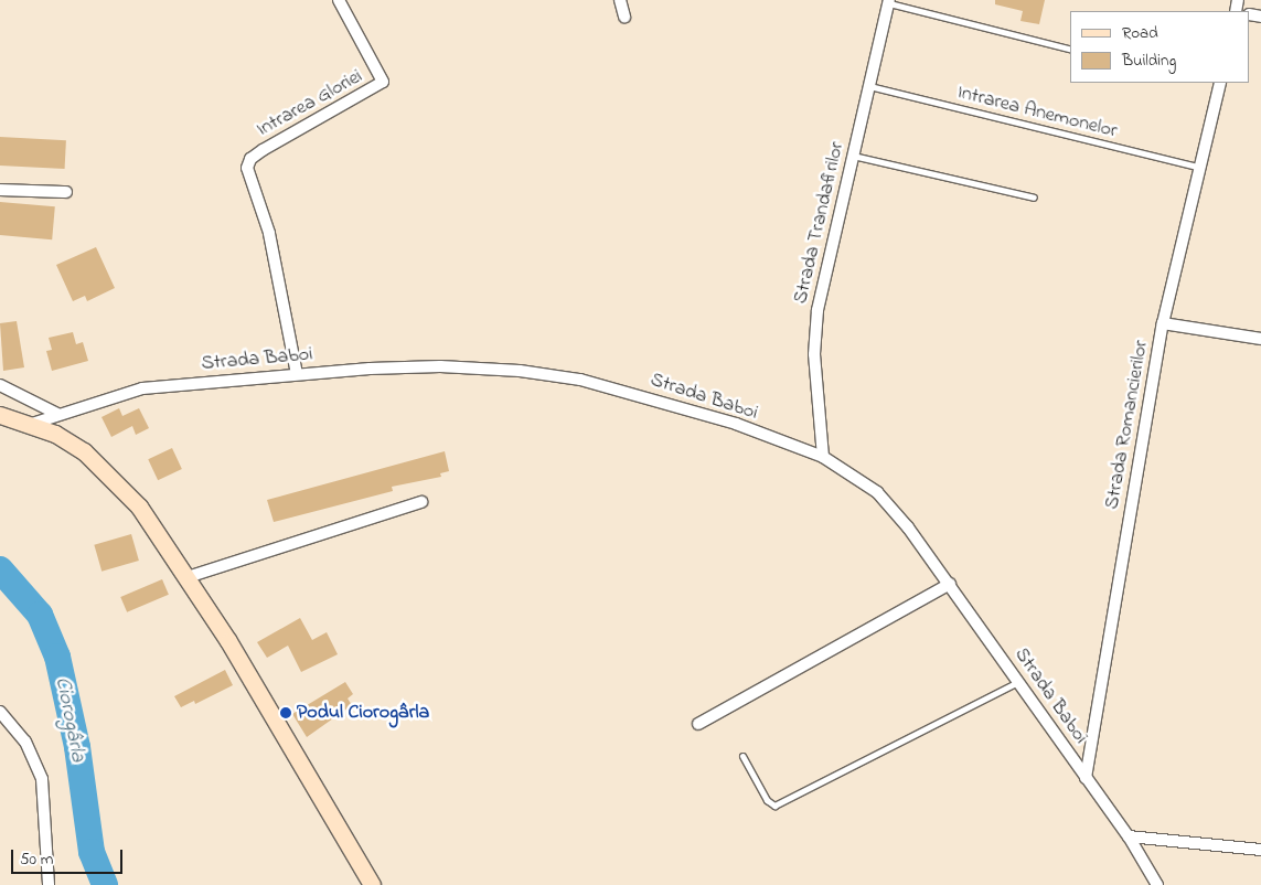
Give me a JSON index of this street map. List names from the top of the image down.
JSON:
{
  "streets": {
    "street": [
      "Intrarea Gloriei",
      "Strada Trandafirilor",
      "Strada Baboi",
      "Strada Romancierilor"
    ],
    "lane": ["Intrarea Anemonelor"]
  },
  "crossings": [
    ["Intrarea Gloriei", "Strada Baboi"],
    ["Intrarea Anemonelor", "Strada Trandafirilor"],
    ["Intrarea Anemonelor", "Strada Romancierilor"],
    ["Strada Trandafirilor", "Strada Baboi"],
    ["Strada Baboi", "Strada Romancierilor"]
  ],
  "water": ["Ciorogârla"],
  "places": ["Podul Ciorogârla"],
  "legend": ["Road", "Building"],
  "scale_bar": "50 m"
}
